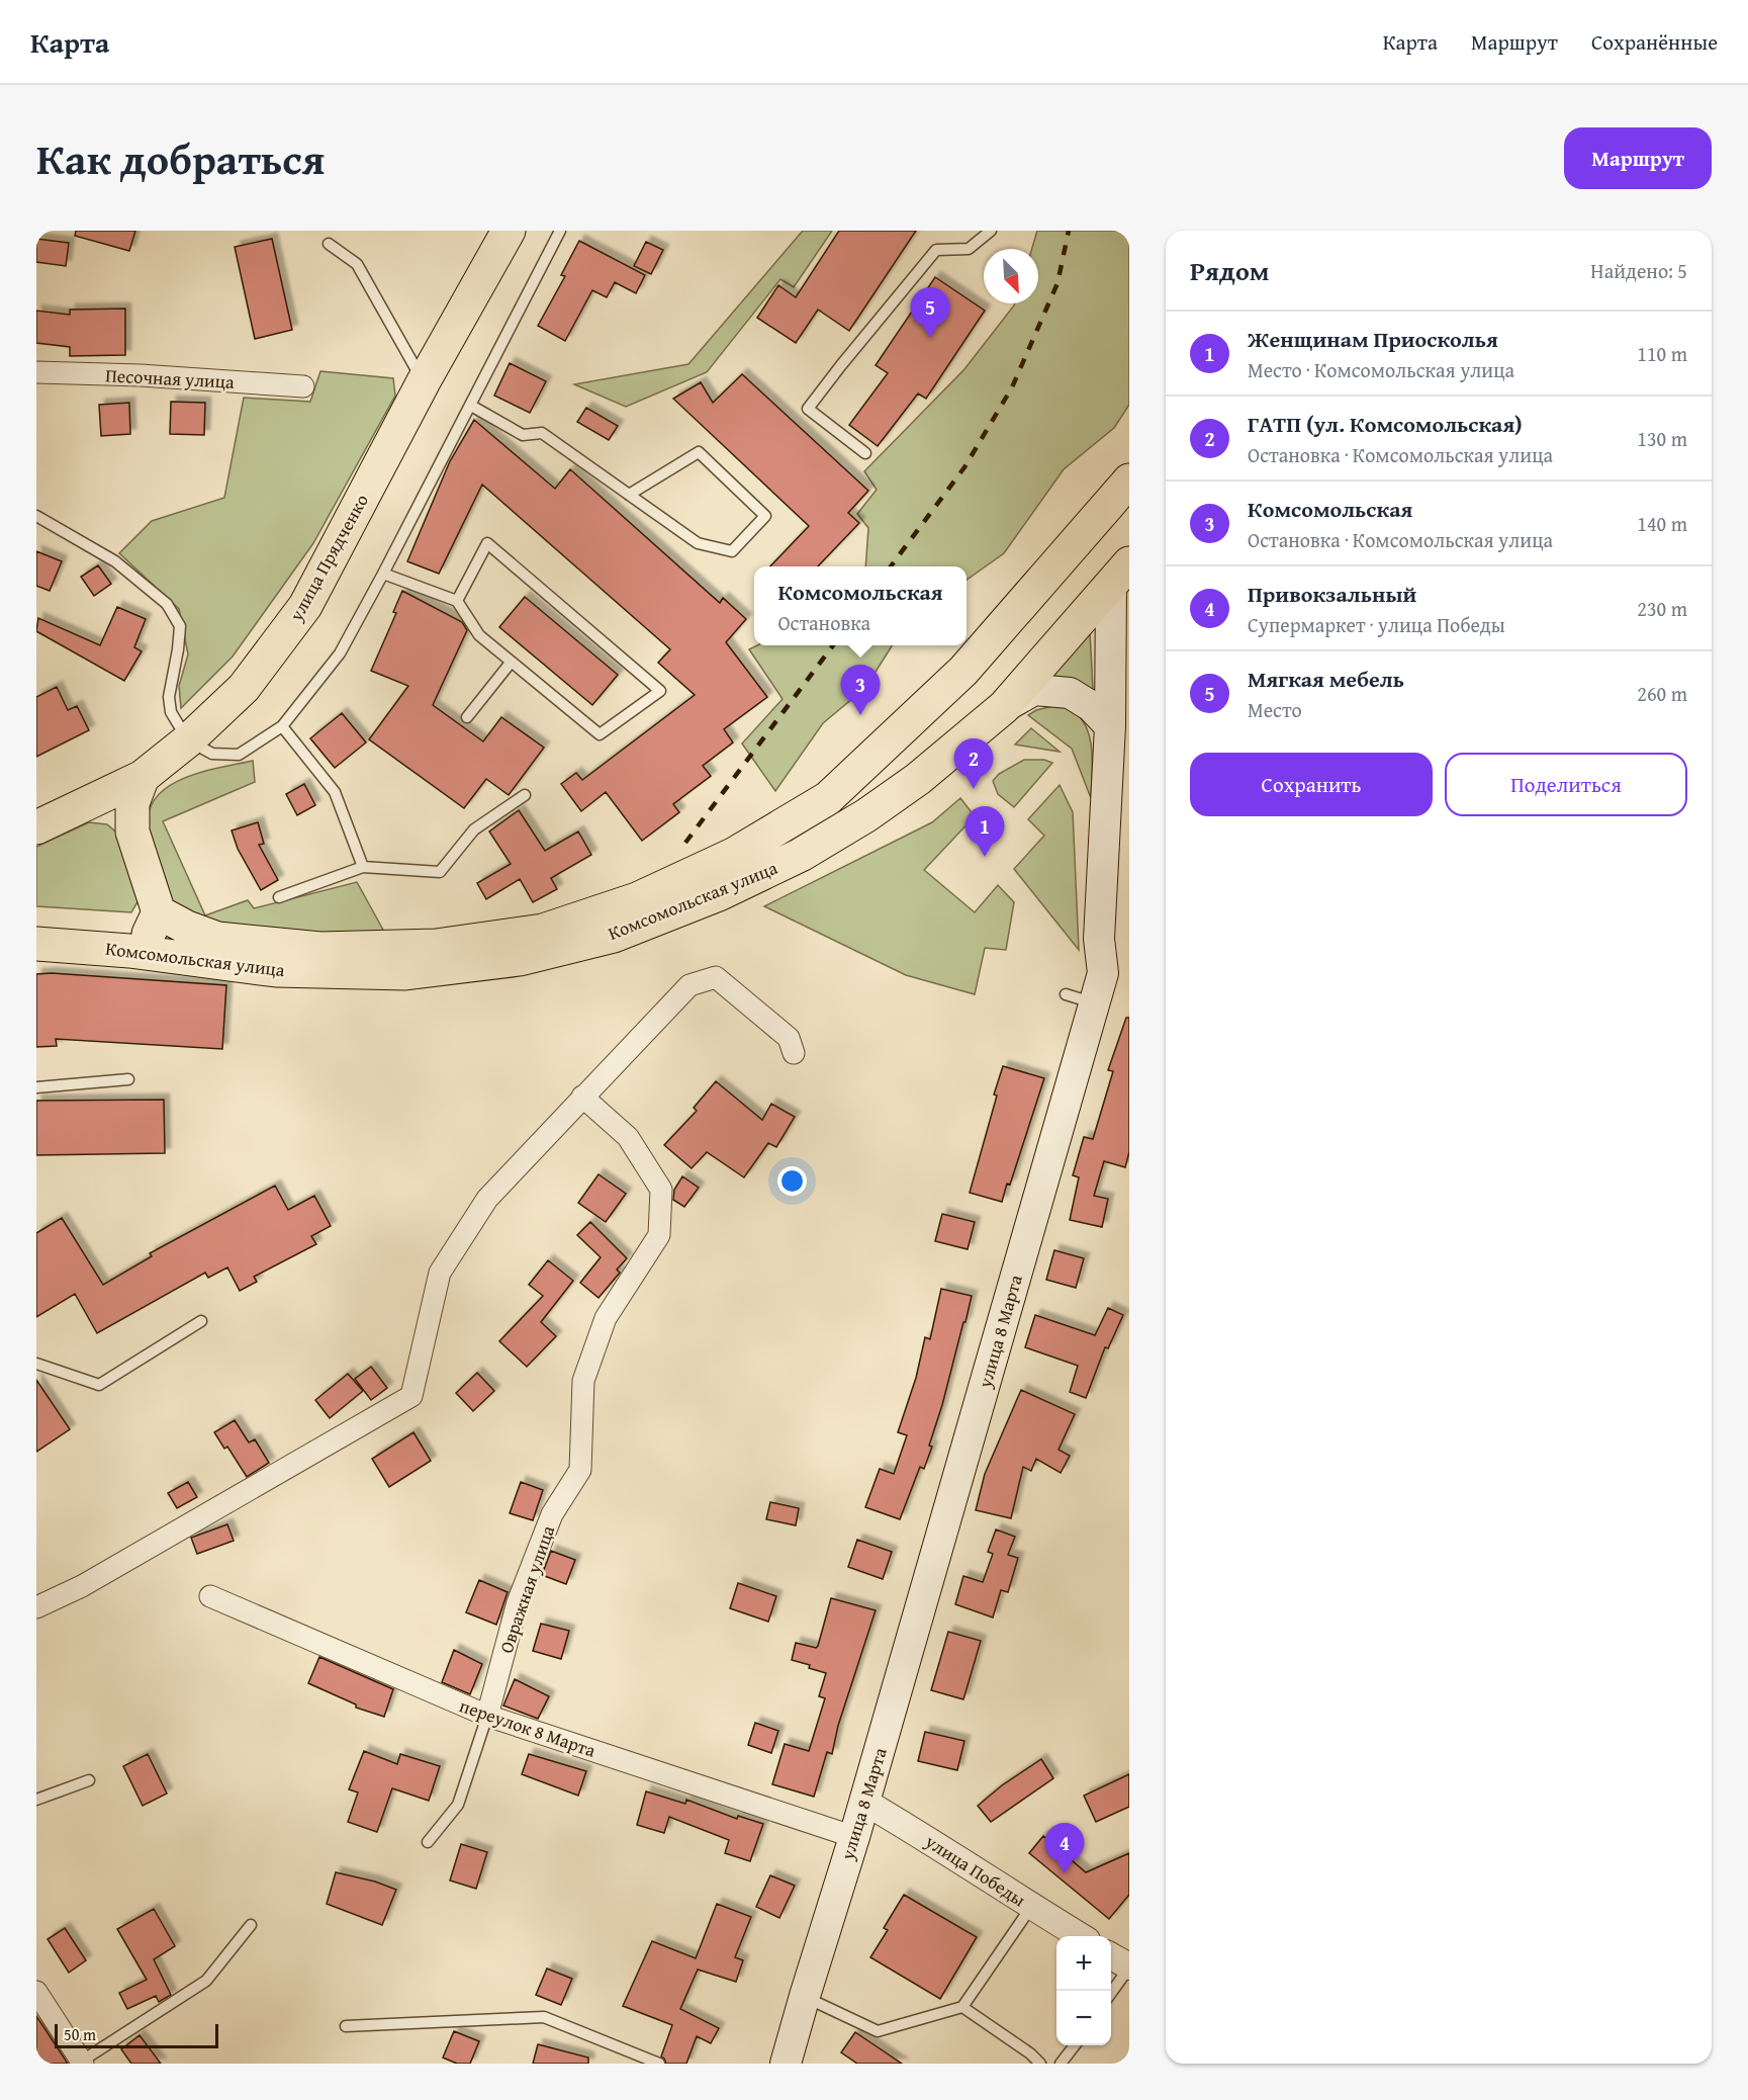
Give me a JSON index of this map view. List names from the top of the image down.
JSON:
{
  "streets": {
    "main road": ["улица Прядченко", "Комсомольская улица", "улица 8 Марта"],
    "street": [
      "Песочная улица",
      "Овражная улица",
      "переулок 8 Марта",
      "улица Победы"
    ]
  },
  "crossings": [
    ["Комсомольская улица", "улица 8 Марта"],
    ["улица 8 Марта", "переулок 8 Марта"],
    ["улица 8 Марта", "улица Победы"],
    ["Овражная улица", "переулок 8 Марта"]
  ],
  "scale_bar": "50 m",
  "north": "bottom right",
  "page": {
    "header": "Карта",
    "nav": ["Карта", "Маршрут", "Сохранённые"],
    "title": "Как добраться",
    "buttons": [
      "Маршрут",
      ["Сохранить", "Поделиться"]
    ],
    "heading": ["Рядом", "Найдено: 5"],
    "pins": [
      "5",
      "3",
      "2",
      "1",
      "4"
    ],
    "list": [
      {
        "mark": "1",
        "name": "Женщинам Приосколья",
        "note": "Место · Комсомольская улица",
        "value": "110 m"
      },
      {
        "mark": "2",
        "name": "ГАТП (ул. Комсомольская)",
        "note": "Остановка · Комсомольская улица",
        "value": "130 m"
      },
      {
        "mark": "3",
        "name": "Комсомольская",
        "note": "Остановка · Комсомольская улица",
        "value": "140 m"
      },
      {
        "mark": "4",
        "name": "Привокзальный",
        "note": "Супермаркет · улица Победы",
        "value": "230 m"
      },
      {
        "mark": "5",
        "name": "Мягкая мебель",
        "note": "Место",
        "value": "260 m"
      }
    ],
    "popup": ["Комсомольская", "Остановка"],
    "map_buttons": ["+", "−"],
    "scale": "50 m"
  }
}
